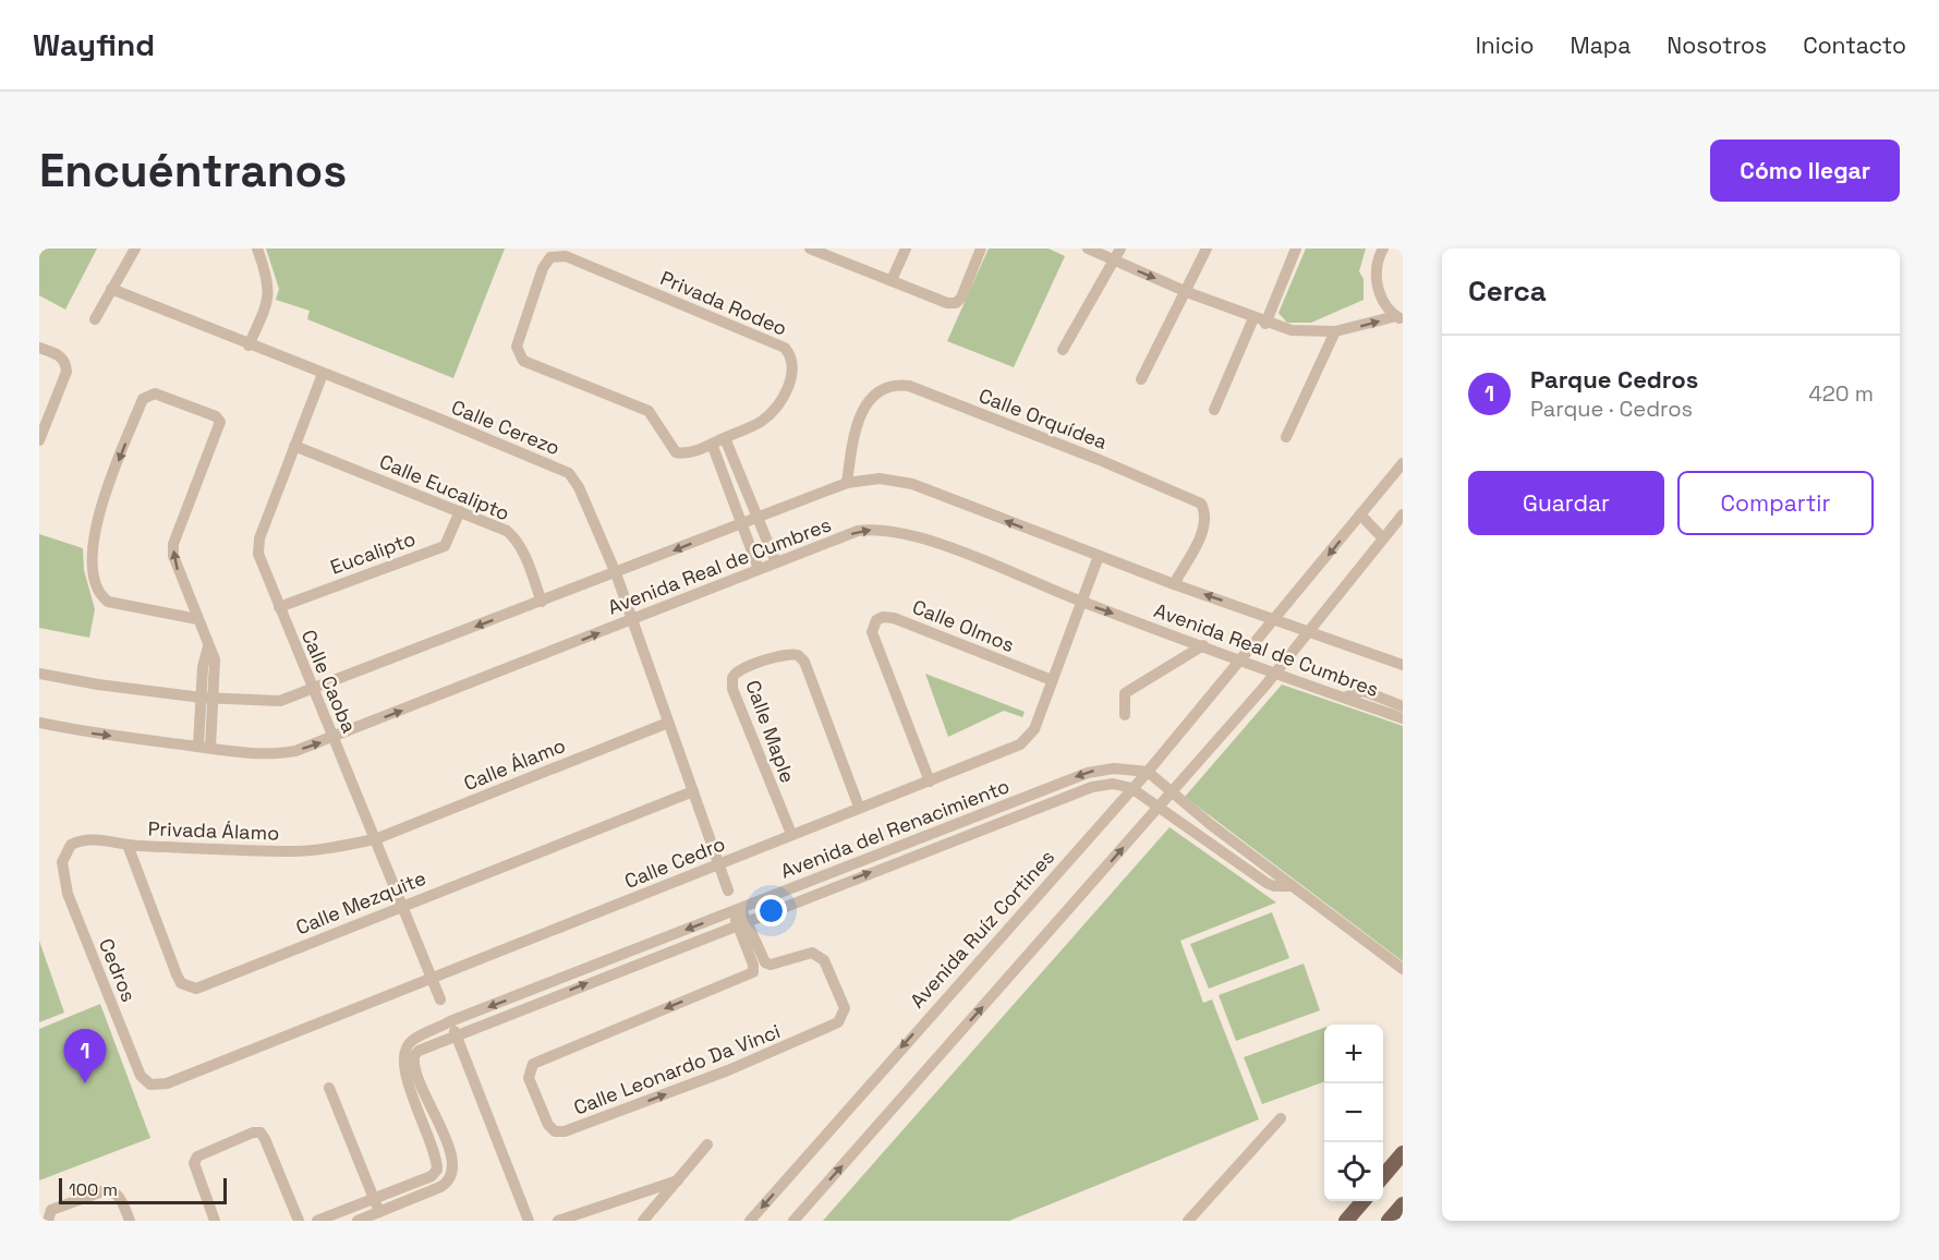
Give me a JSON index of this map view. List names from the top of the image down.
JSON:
{
  "streets": {
    "street": [
      "Privada Rodeo",
      "Calle Orquídea",
      "Calle Cerezo",
      "Calle Eucalipto",
      "Eucalipto",
      "Avenida Real de Cumbres",
      "Calle Olmos",
      "Calle Caoba",
      "Calle Maple",
      "Calle Álamo",
      "Avenida del Renacimiento",
      "Privada Álamo",
      "Calle Cedro",
      "Calle Mezquite",
      "Avenida Ruíz Cortines",
      "Cedros",
      "Calle Leonardo Da Vinci"
    ]
  },
  "crossings": [
    ["Calle Orquídea", "Avenida Real de Cumbres"],
    ["Calle Cerezo", "Avenida Real de Cumbres"],
    ["Calle Cerezo", "Calle Caoba"],
    ["Calle Cerezo", "Calle Álamo"],
    ["Calle Cerezo", "Calle Cedro"],
    ["Calle Cerezo", "Calle Mezquite"],
    ["Calle Eucalipto", "Eucalipto"],
    ["Calle Eucalipto", "Avenida Real de Cumbres"],
    ["Calle Eucalipto", "Calle Caoba"],
    ["Eucalipto", "Calle Caoba"],
    ["Avenida Real de Cumbres", "Calle Caoba"],
    ["Avenida Real de Cumbres", "Calle Cedro"],
    ["Avenida Real de Cumbres", "Avenida Ruíz Cortines"],
    ["Calle Olmos", "Calle Cedro"],
    ["Calle Caoba", "Calle Álamo"],
    ["Calle Caoba", "Privada Álamo"],
    ["Calle Caoba", "Calle Cedro"],
    ["Calle Caoba", "Calle Mezquite"],
    ["Calle Maple", "Calle Cedro"],
    ["Calle Álamo", "Privada Álamo"],
    ["Avenida del Renacimiento", "Avenida Ruíz Cortines"],
    ["Avenida del Renacimiento", "Calle Leonardo Da Vinci"],
    ["Privada Álamo", "Calle Mezquite"],
    ["Privada Álamo", "Cedros"],
    ["Calle Cedro", "Cedros"]
  ],
  "scale_bar": "100 m",
  "page": {
    "header": "Wayfind",
    "nav": [
      "Inicio",
      "Mapa",
      "Nosotros",
      "Contacto"
    ],
    "buttons": [
      "Cómo llegar",
      ["Guardar", "Compartir"]
    ],
    "title": "Encuéntranos",
    "heading": "Cerca",
    "list": [
      {
        "mark": "1",
        "name": "Parque Cedros",
        "note": "Parque · Cedros",
        "value": "420 m"
      }
    ],
    "map_buttons": ["+", "−"],
    "pins": "1",
    "scale": "100 m"
  }
}
